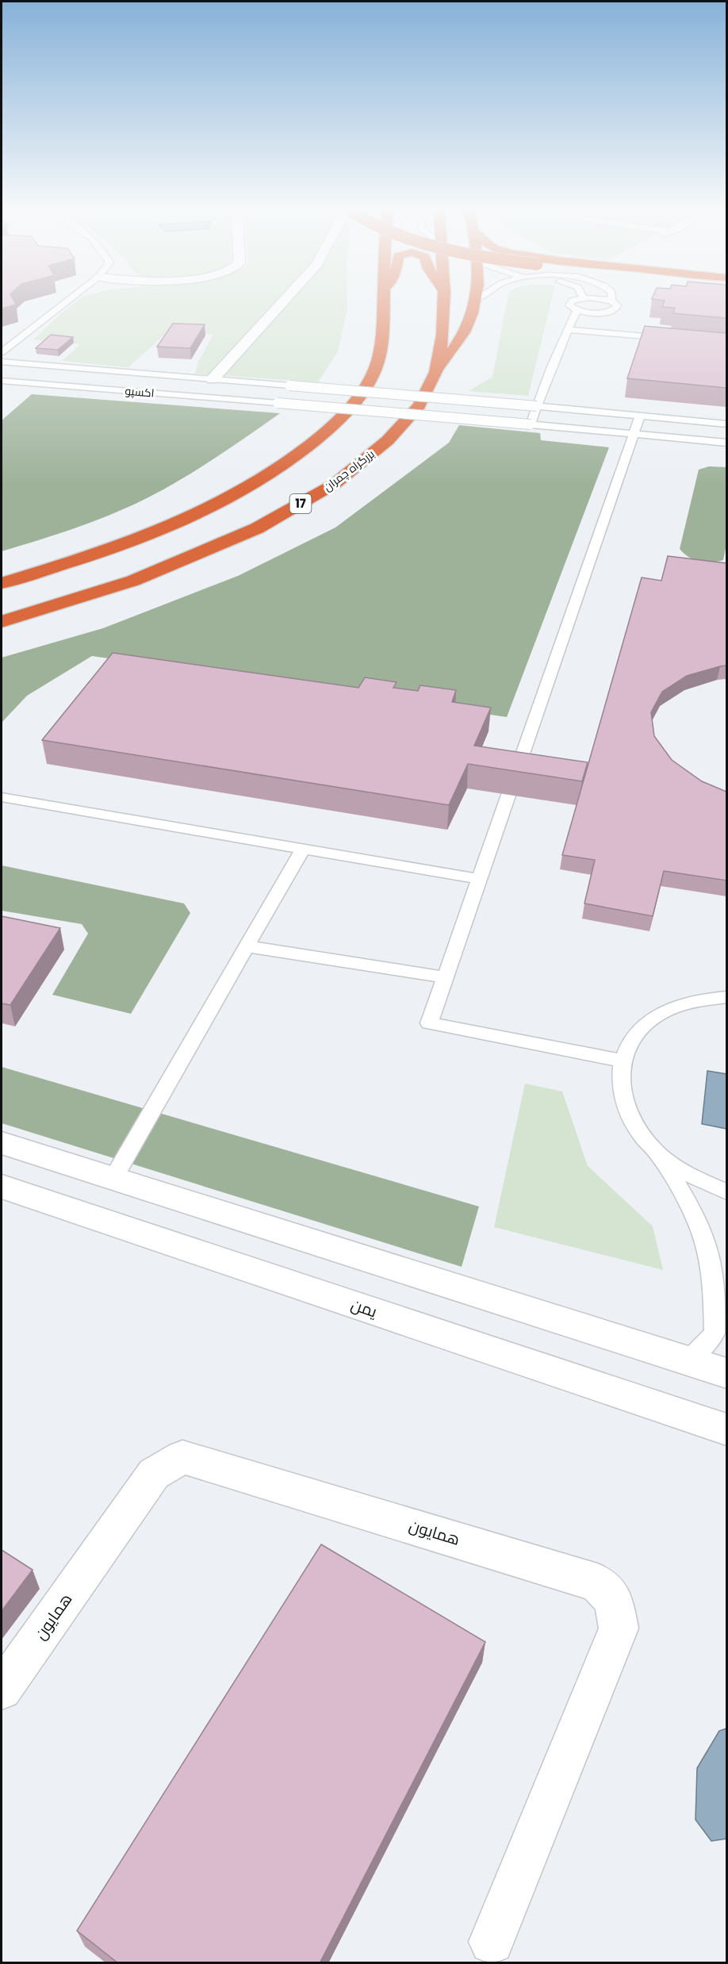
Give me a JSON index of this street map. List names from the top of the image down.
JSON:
{
  "streets": {
    "highway": ["بزرگراه چمران", "17"],
    "street": ["یمن", "همایون"],
    "lane": ["اکسپو"]
  }
}
